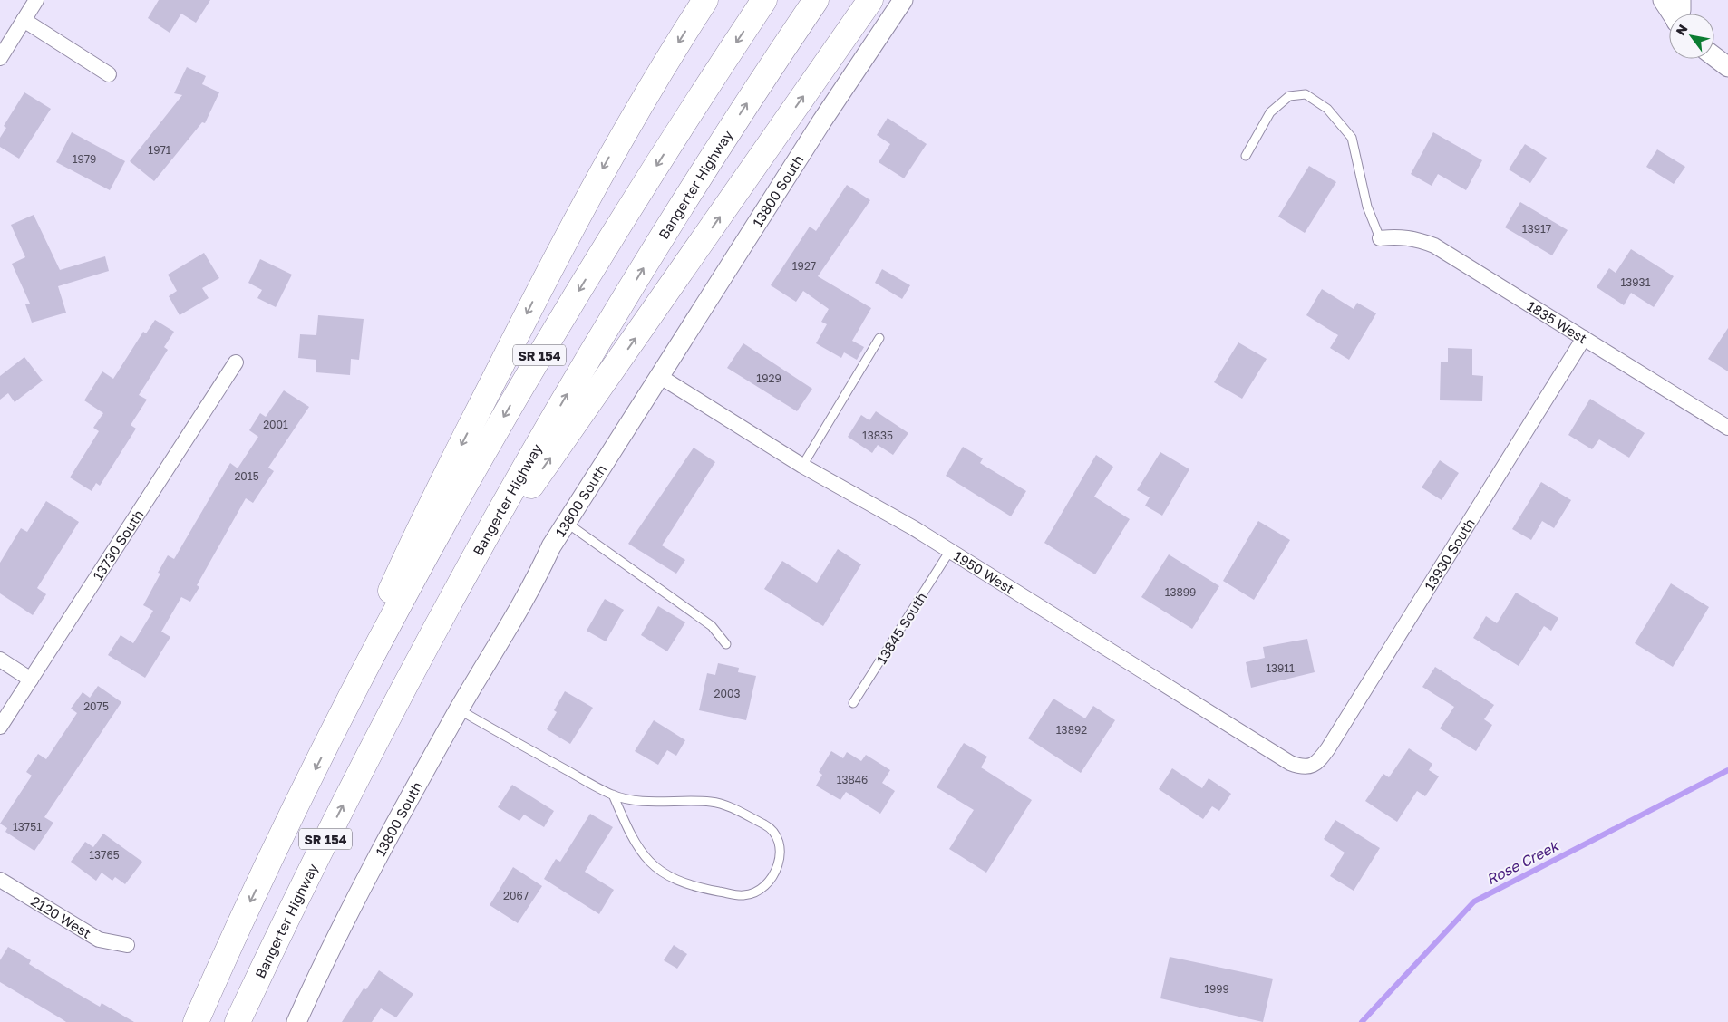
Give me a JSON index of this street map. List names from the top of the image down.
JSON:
{
  "streets": {
    "highway": ["Bangerter Highway", "SR 154"],
    "street": [
      "13800 South",
      "1835 West",
      "13730 South",
      "13930 South",
      "1950 West",
      "2120 West"
    ],
    "lane": ["13845 South"]
  },
  "crossings": [
    ["13800 South", "1950 West"],
    ["1835 West", "13930 South"],
    ["13930 South", "1950 West"],
    ["1950 West", "13845 South"]
  ],
  "water": ["Rose Creek"],
  "house_numbers": [
    "1971",
    "1979",
    "13917",
    "1927",
    "13931",
    "1929",
    "2001",
    "13835",
    "2015",
    "13899",
    "13911",
    "2003",
    "2075",
    "13892",
    "13846",
    "13751",
    "13765",
    "2067",
    "1999"
  ],
  "north": "top left"
}
